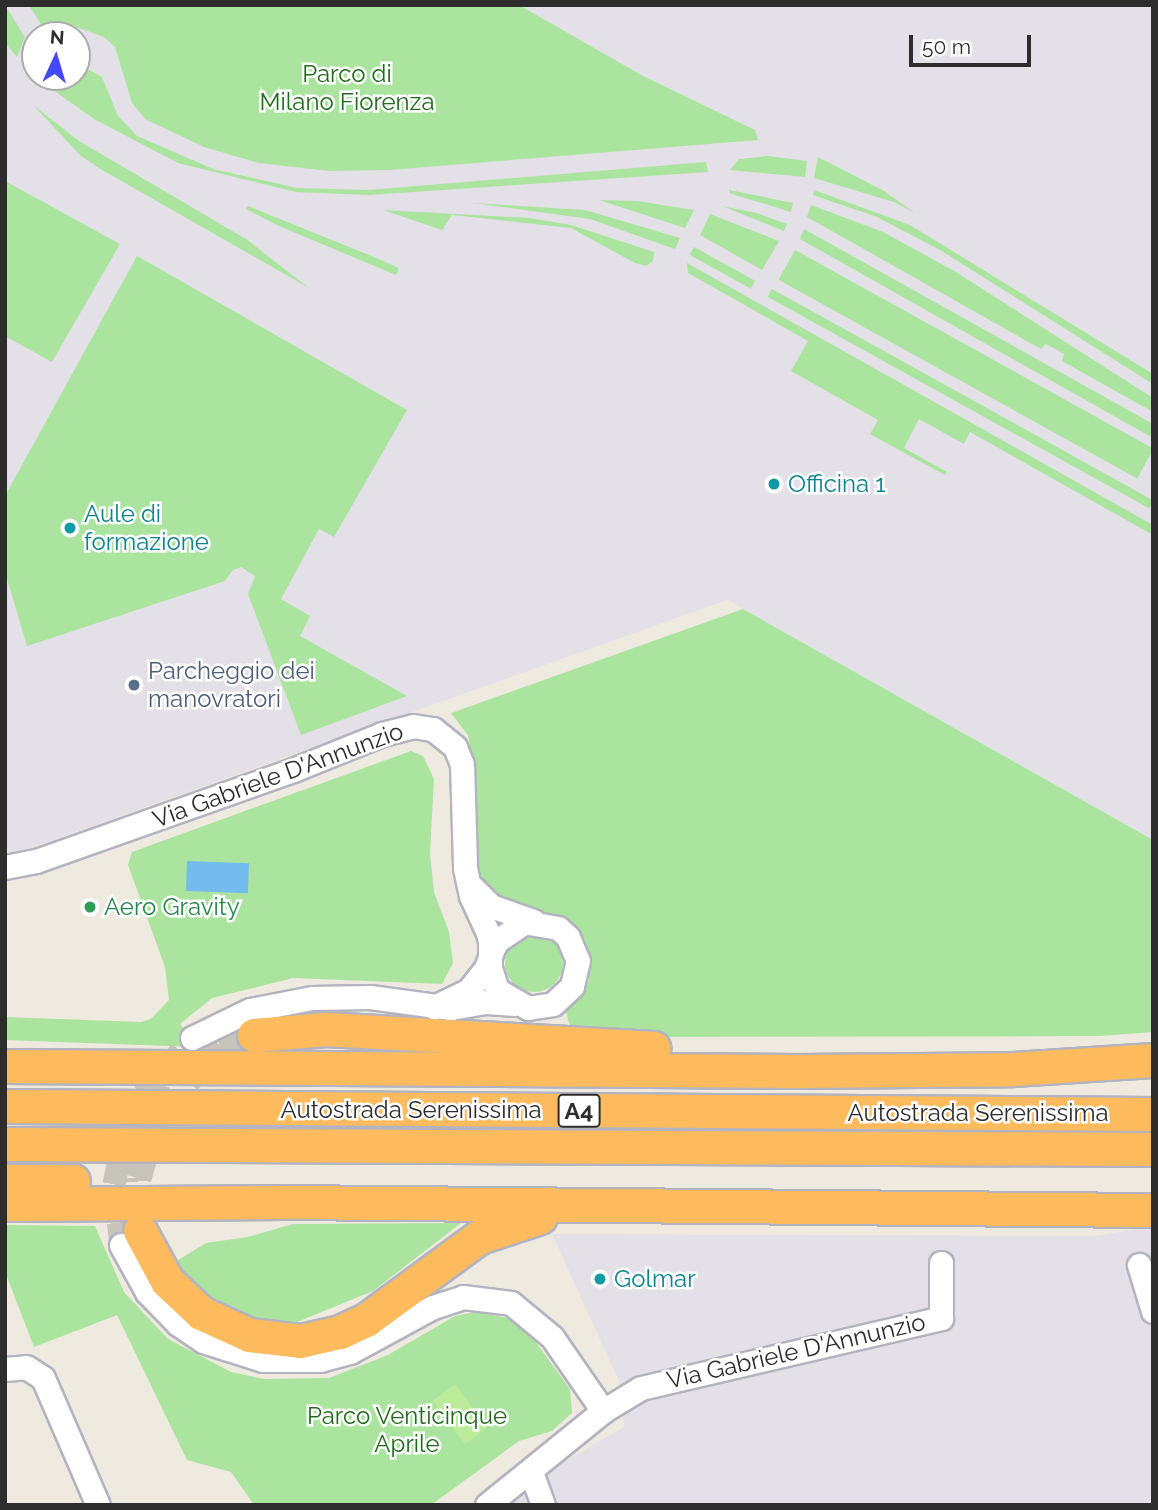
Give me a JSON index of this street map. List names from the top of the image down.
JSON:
{
  "streets": {
    "highway": ["Autostrada Serenissima", "A4"],
    "street": ["Via Gabriele D'Annunzio"]
  },
  "parks": ["Parco di Milano Fiorenza", "Parco Venticinque Aprile"],
  "places": [
    "Officina 1",
    "Aule di formazione",
    "Parcheggio dei manovratori",
    "Aero Gravity",
    "Golmar"
  ],
  "scale_bar": "50 m",
  "north": "top"
}
